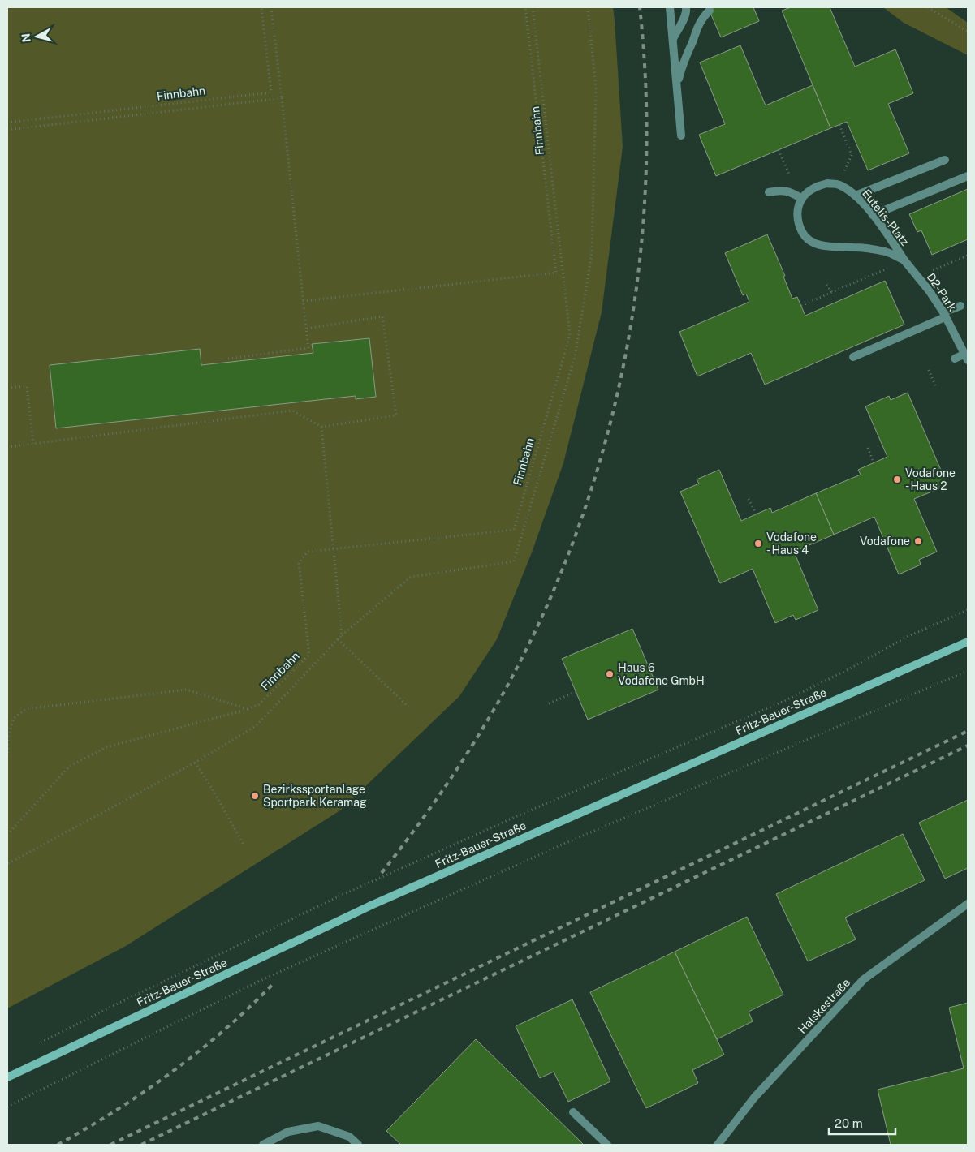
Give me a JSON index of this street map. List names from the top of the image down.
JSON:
{
  "streets": {
    "main road": ["Fritz-Bauer-Straße"],
    "street": ["Eutelis-Platz", "D2-Park", "Halskestraße"],
    "path": ["Finnbahn"]
  },
  "crossings": [
    ["Eutelis-Platz", "D2-Park"]
  ],
  "places": [
    "Vodafone - Haus 2",
    "Vodafone",
    "Vodafone - Haus 4",
    "Haus 6 Vodafone GmbH",
    "Bezirkssportanlage Sportpark Keramag"
  ],
  "scale_bar": "20 m",
  "north": "left"
}
